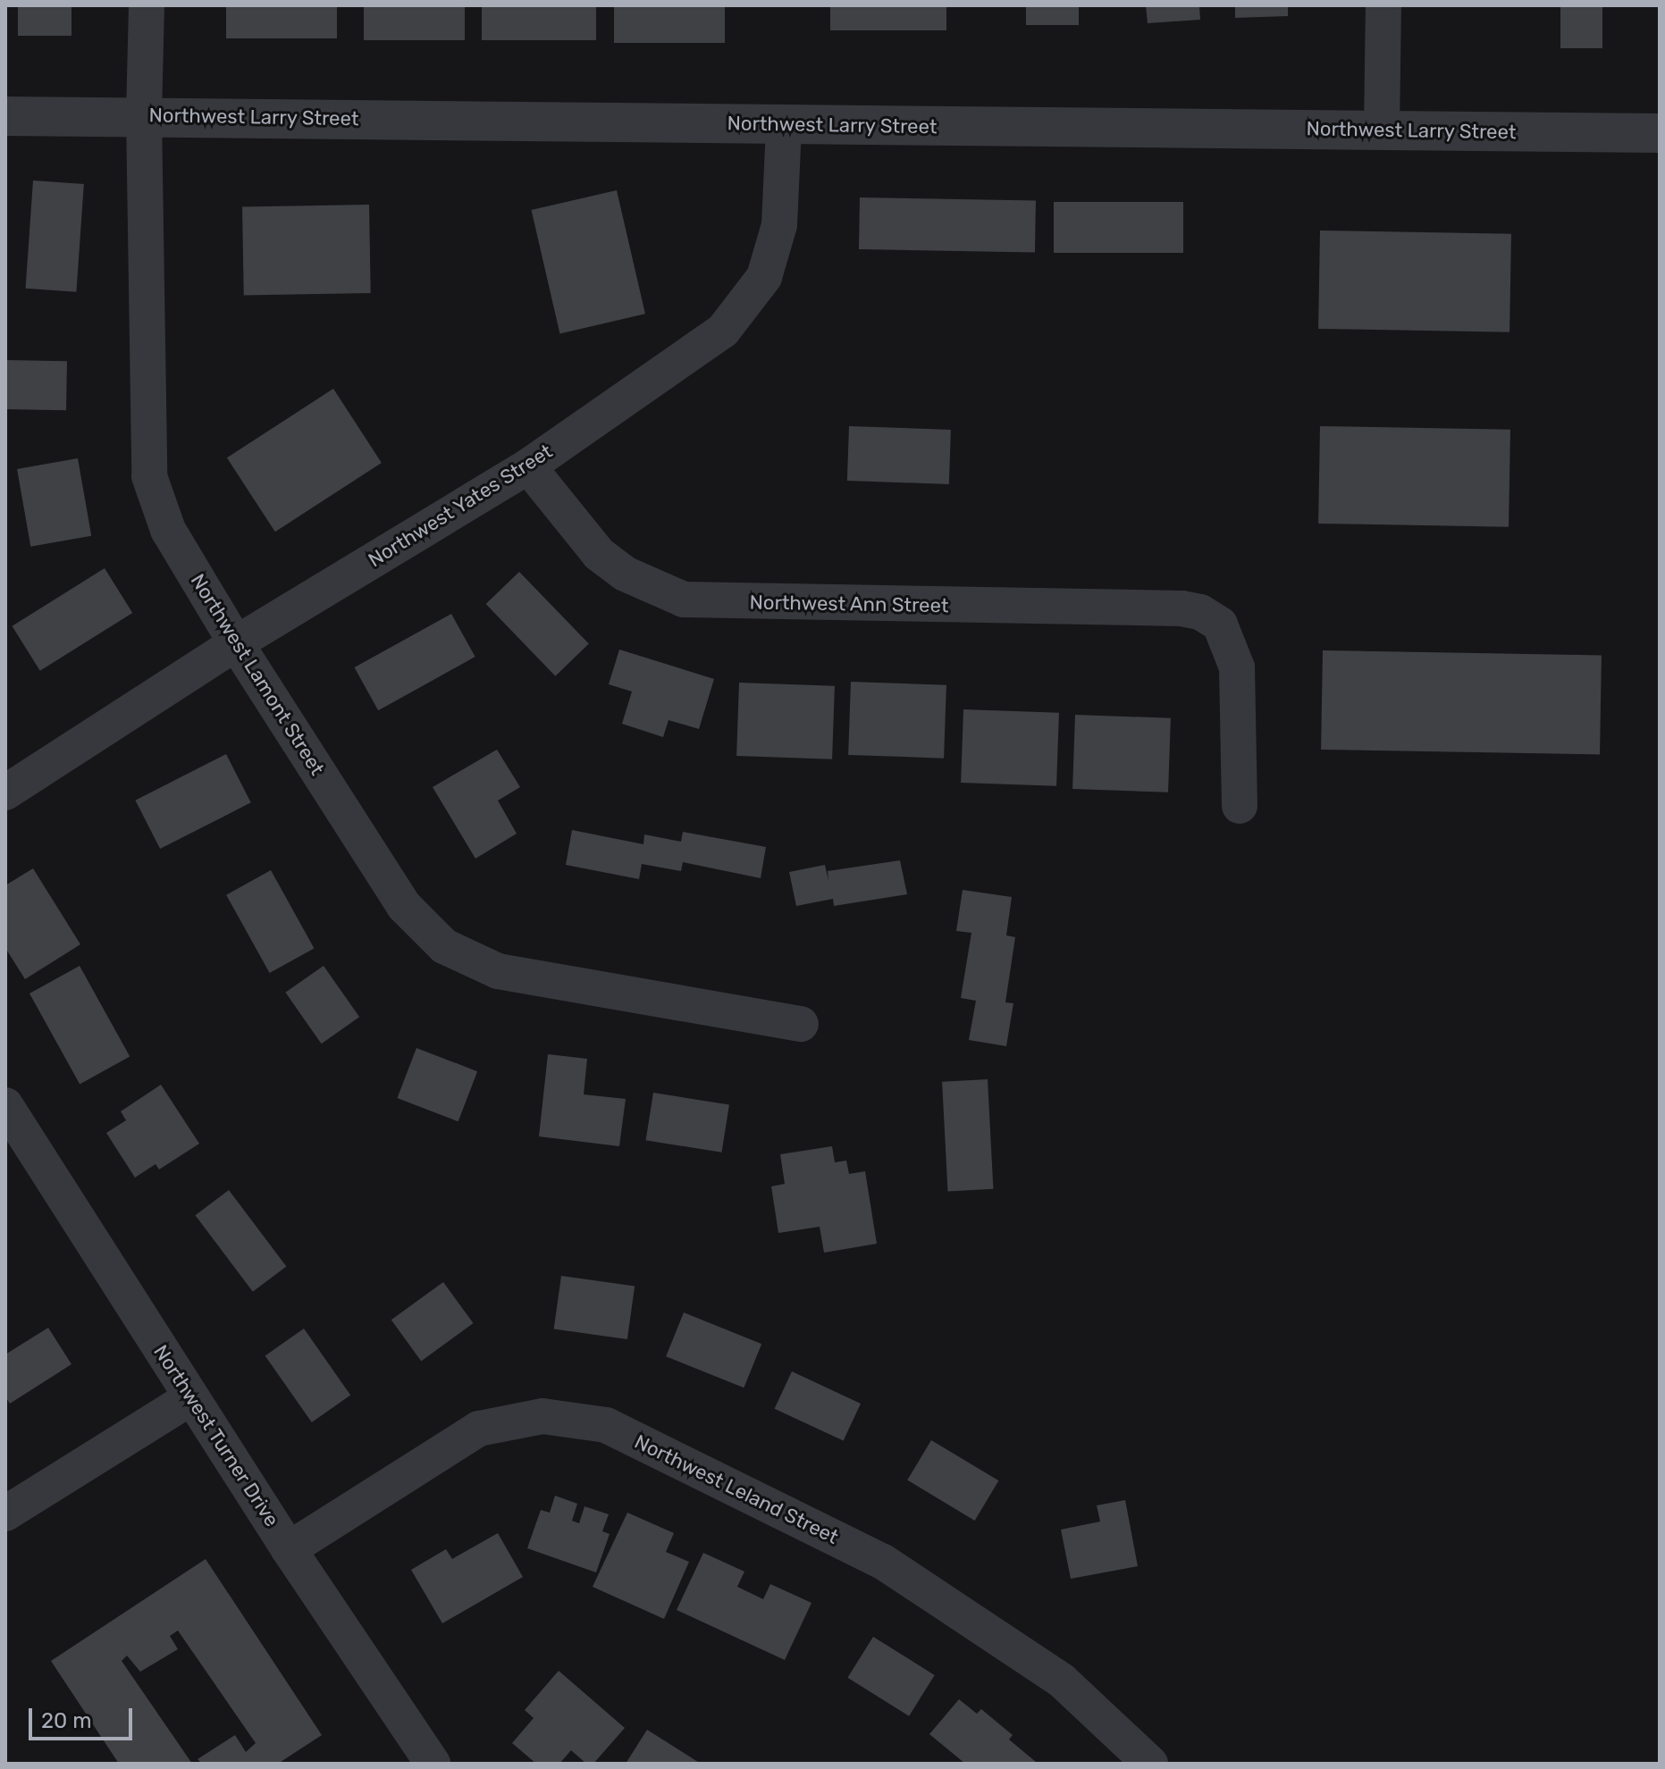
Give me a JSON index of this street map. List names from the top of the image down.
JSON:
{
  "streets": {
    "street": [
      "Northwest Larry Street",
      "Northwest Yates Street",
      "Northwest Ann Street",
      "Northwest Lamont Street",
      "Northwest Turner Drive",
      "Northwest Leland Street"
    ]
  },
  "crossings": [
    ["Northwest Larry Street", "Northwest Yates Street"],
    ["Northwest Larry Street", "Northwest Lamont Street"],
    ["Northwest Yates Street", "Northwest Ann Street"],
    ["Northwest Yates Street", "Northwest Lamont Street"],
    ["Northwest Turner Drive", "Northwest Leland Street"]
  ],
  "scale_bar": "20 m"
}
